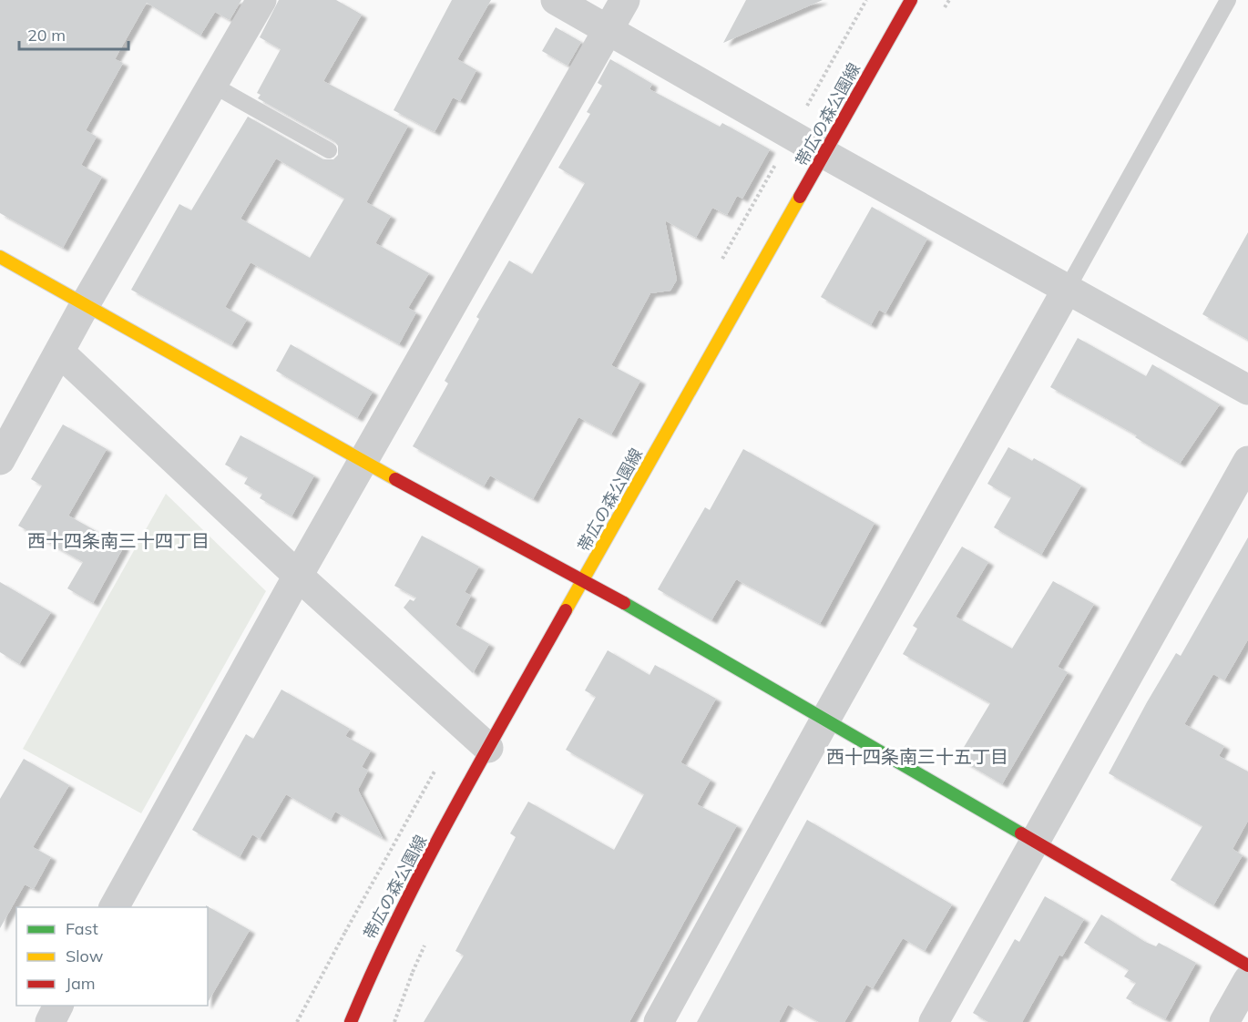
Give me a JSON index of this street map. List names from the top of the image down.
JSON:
{
  "streets": {
    "street": ["帯広の森公園線"]
  },
  "districts": ["西十四条南三十四丁目", "西十四条南三十五丁目"],
  "legend": ["Fast", "Slow", "Jam"],
  "scale_bar": "20 m"
}
